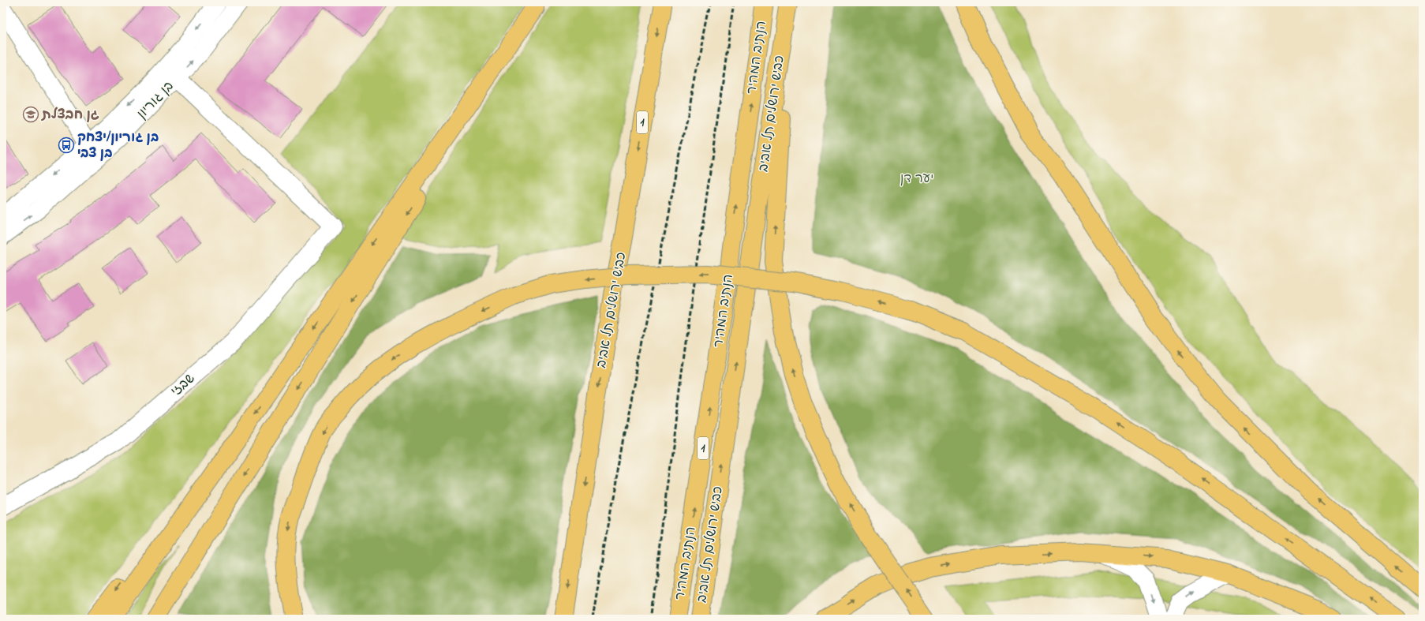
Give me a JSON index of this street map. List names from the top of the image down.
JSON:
{
  "streets": {
    "highway": ["הנתיב המהיר", "כביש ירושלים תל אביב", "1"],
    "street": ["בן גוריון", "שבזי"]
  },
  "crossings": [
    ["בן גוריון", "שבזי"]
  ],
  "parks": ["יער דן"],
  "places": {
    "school or university": ["גן חבצלת"],
    "bus stop": ["בן גוריון/יצחק בן צבי"]
  }
}
